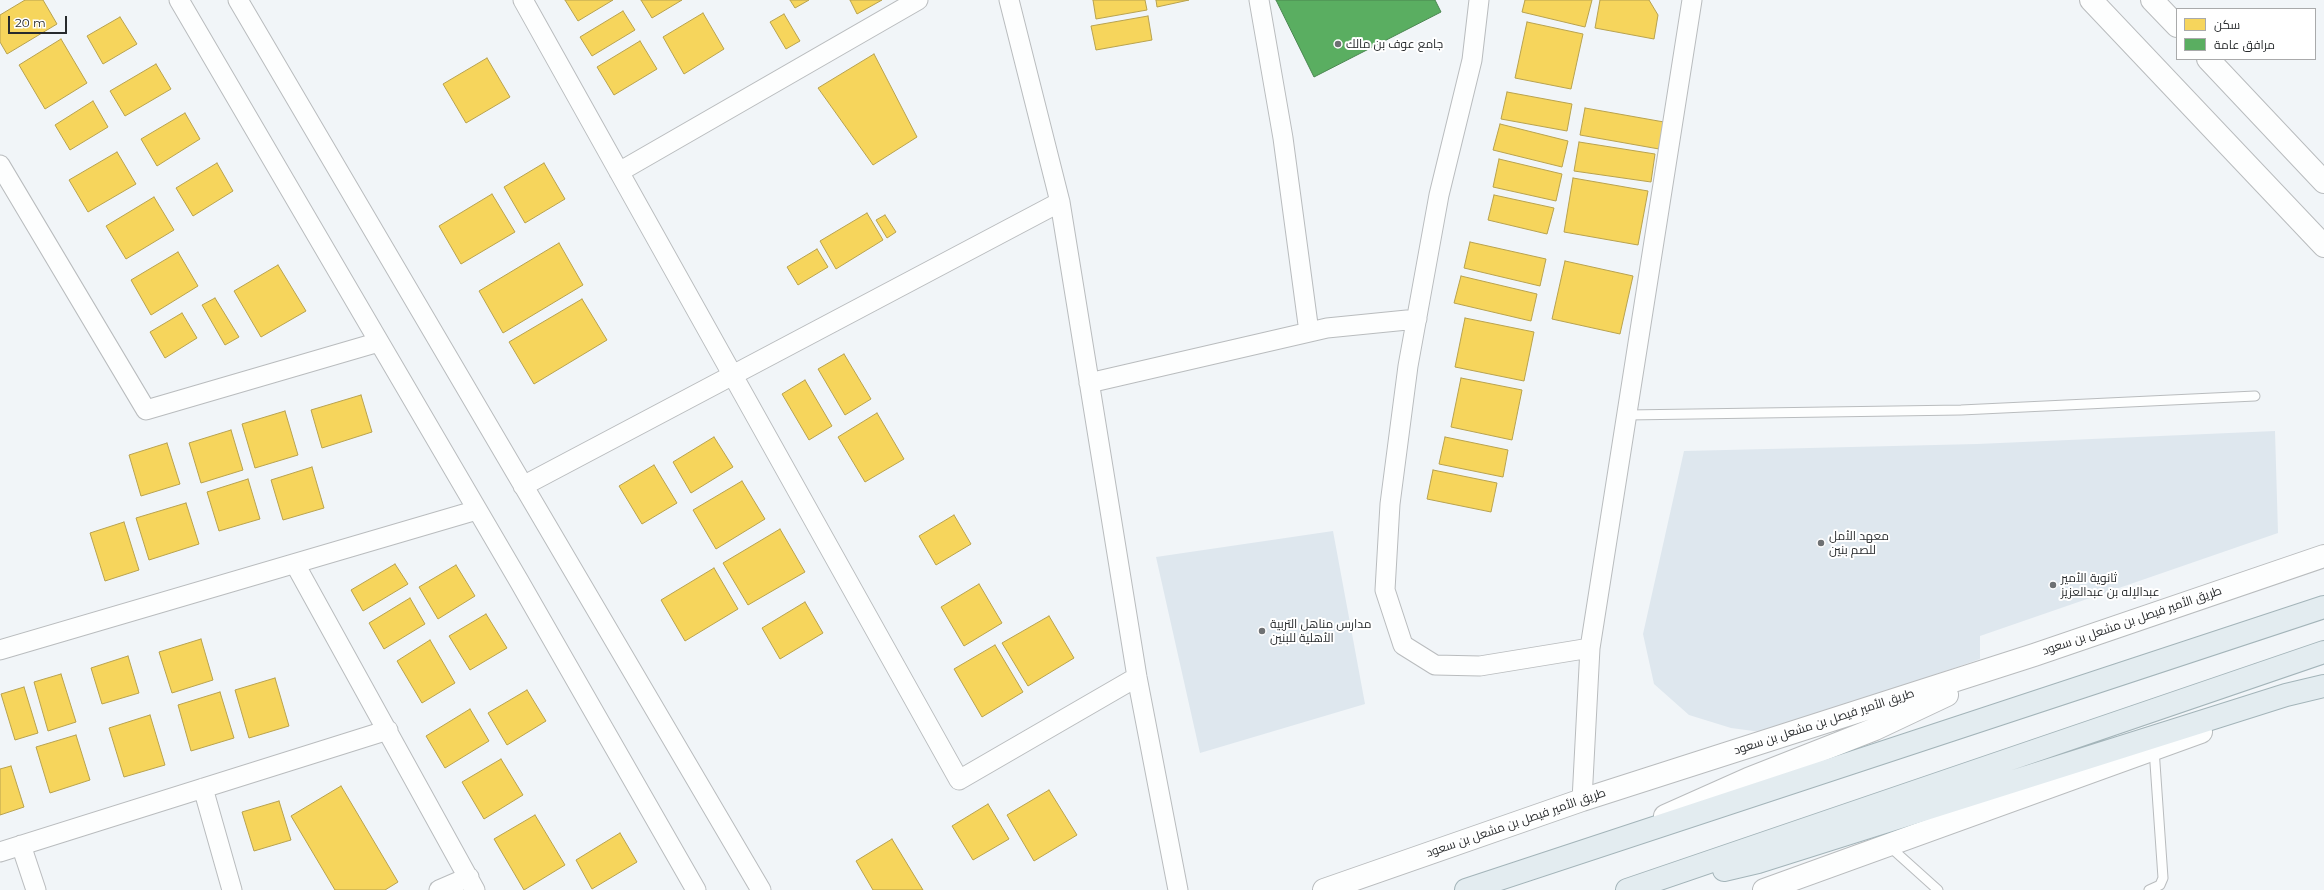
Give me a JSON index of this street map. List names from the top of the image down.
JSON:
{
  "streets": {
    "main road": ["طريق الأمير فيصل بن مشعل بن سعود"]
  },
  "places": [
    "جامع عوف بن مالك",
    "معهد الأمل للصم بنين",
    "ثانوية الأمير عبدالإله بن عبدالعزيز",
    "مدارس مناهل التربية الأهلية للبنين"
  ],
  "legend": ["سكن", "مرافق عامة"],
  "scale_bar": "20 m"
}
